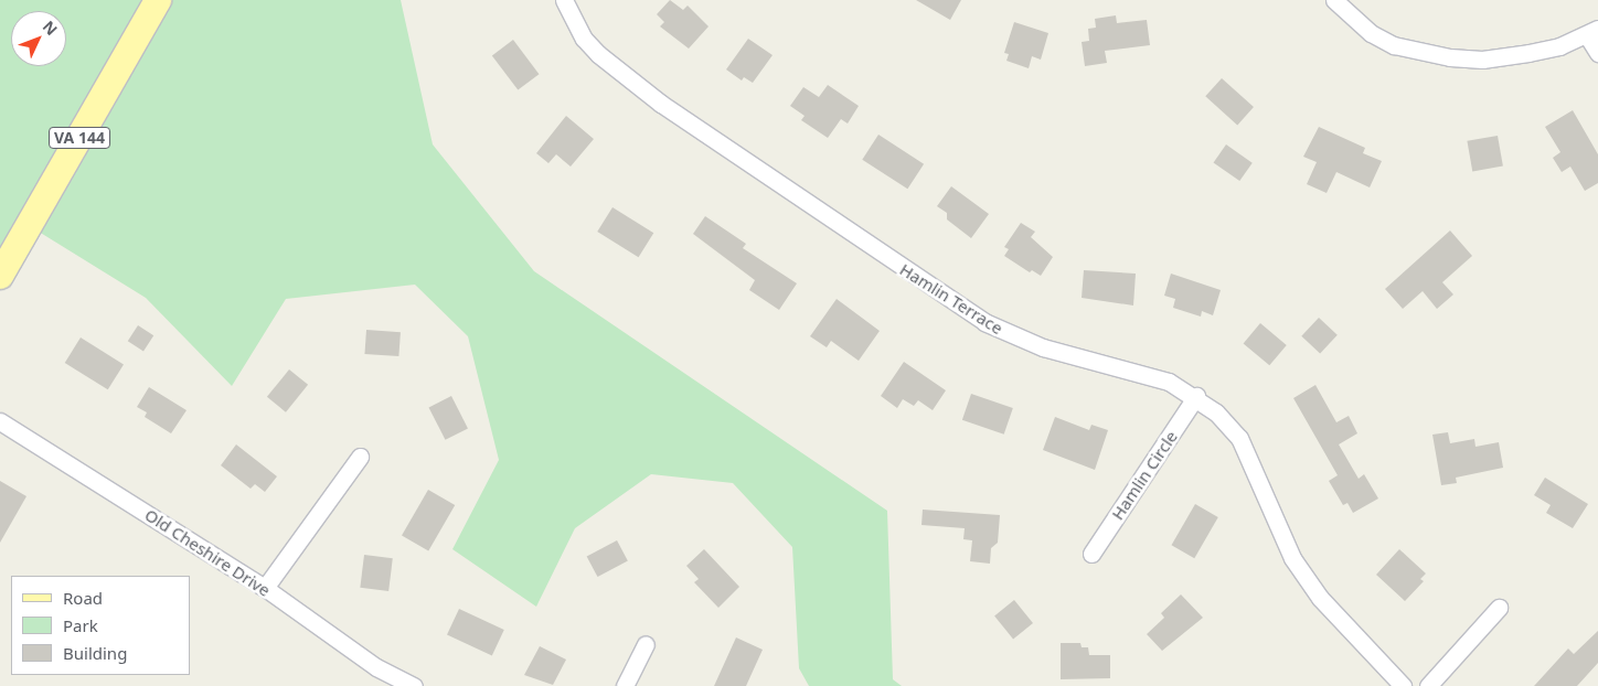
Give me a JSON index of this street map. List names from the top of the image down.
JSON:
{
  "streets": {
    "main road": ["VA 144"],
    "street": ["Hamlin Terrace", "Hamlin Circle", "Old Cheshire Drive"]
  },
  "crossings": [
    ["Hamlin Terrace", "Hamlin Circle"]
  ],
  "legend": ["Road", "Park", "Building"],
  "north": "top right"
}
